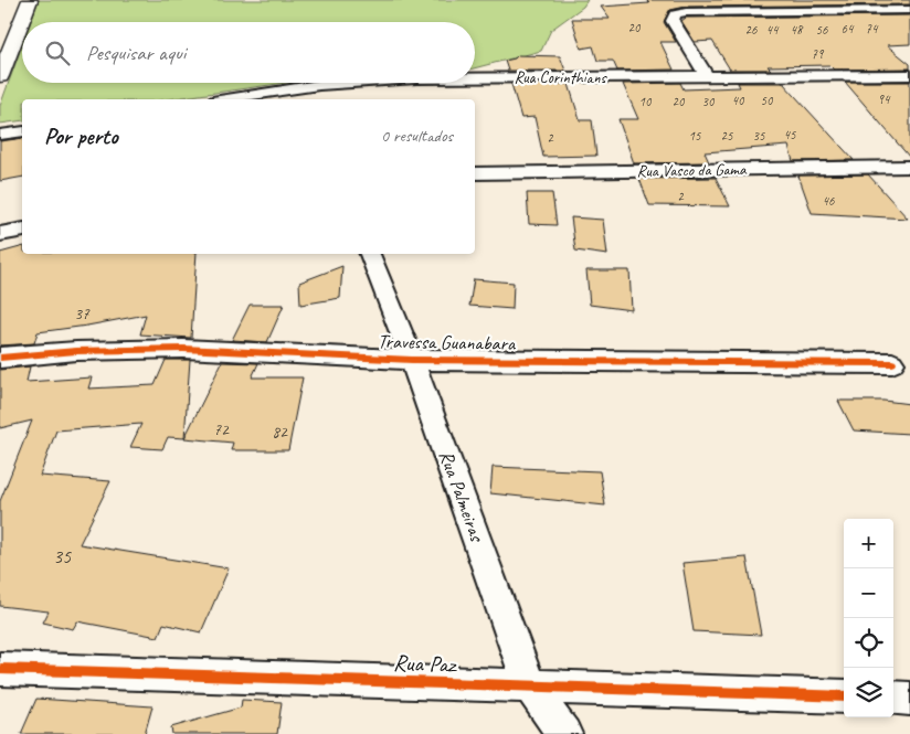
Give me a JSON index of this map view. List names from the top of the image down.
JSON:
{
  "streets": {
    "street": [
      "Rua Corinthians",
      "Rua Vasco da Gama",
      "Travessa Guanabara",
      "Rua Palmeiras",
      "Rua Paz"
    ]
  },
  "crossings": [
    ["Travessa Guanabara", "Rua Palmeiras"],
    ["Rua Palmeiras", "Rua Paz"]
  ],
  "house_numbers": [
    "20",
    "64",
    "74",
    "26",
    "44",
    "48",
    "56",
    "79",
    "94",
    "40",
    "50",
    "10",
    "20",
    "30",
    "45",
    "15",
    "25",
    "35",
    "2",
    "2",
    "46",
    "37",
    "72",
    "82",
    "35"
  ],
  "page": {
    "search": "Pesquisar aqui",
    "heading": ["Por perto", "0 resultados"],
    "map_buttons": ["+", "−"]
  }
}
